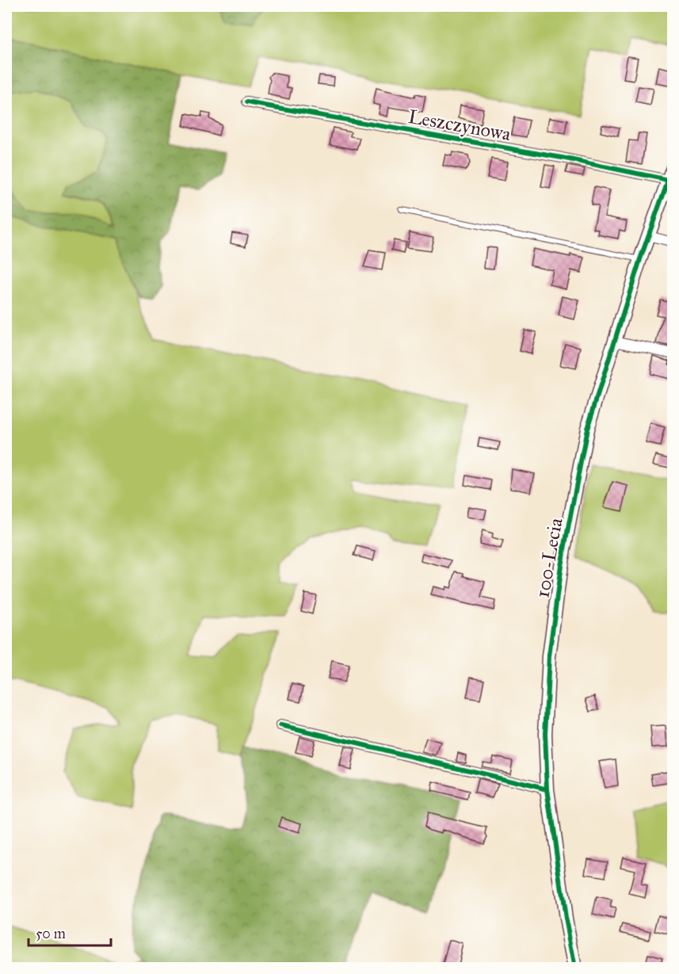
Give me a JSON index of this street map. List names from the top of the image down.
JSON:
{
  "streets": {
    "street": ["Leszczynowa", "100-Lecia"]
  },
  "crossings": [
    ["Leszczynowa", "100-Lecia"]
  ],
  "scale_bar": "50 m"
}
